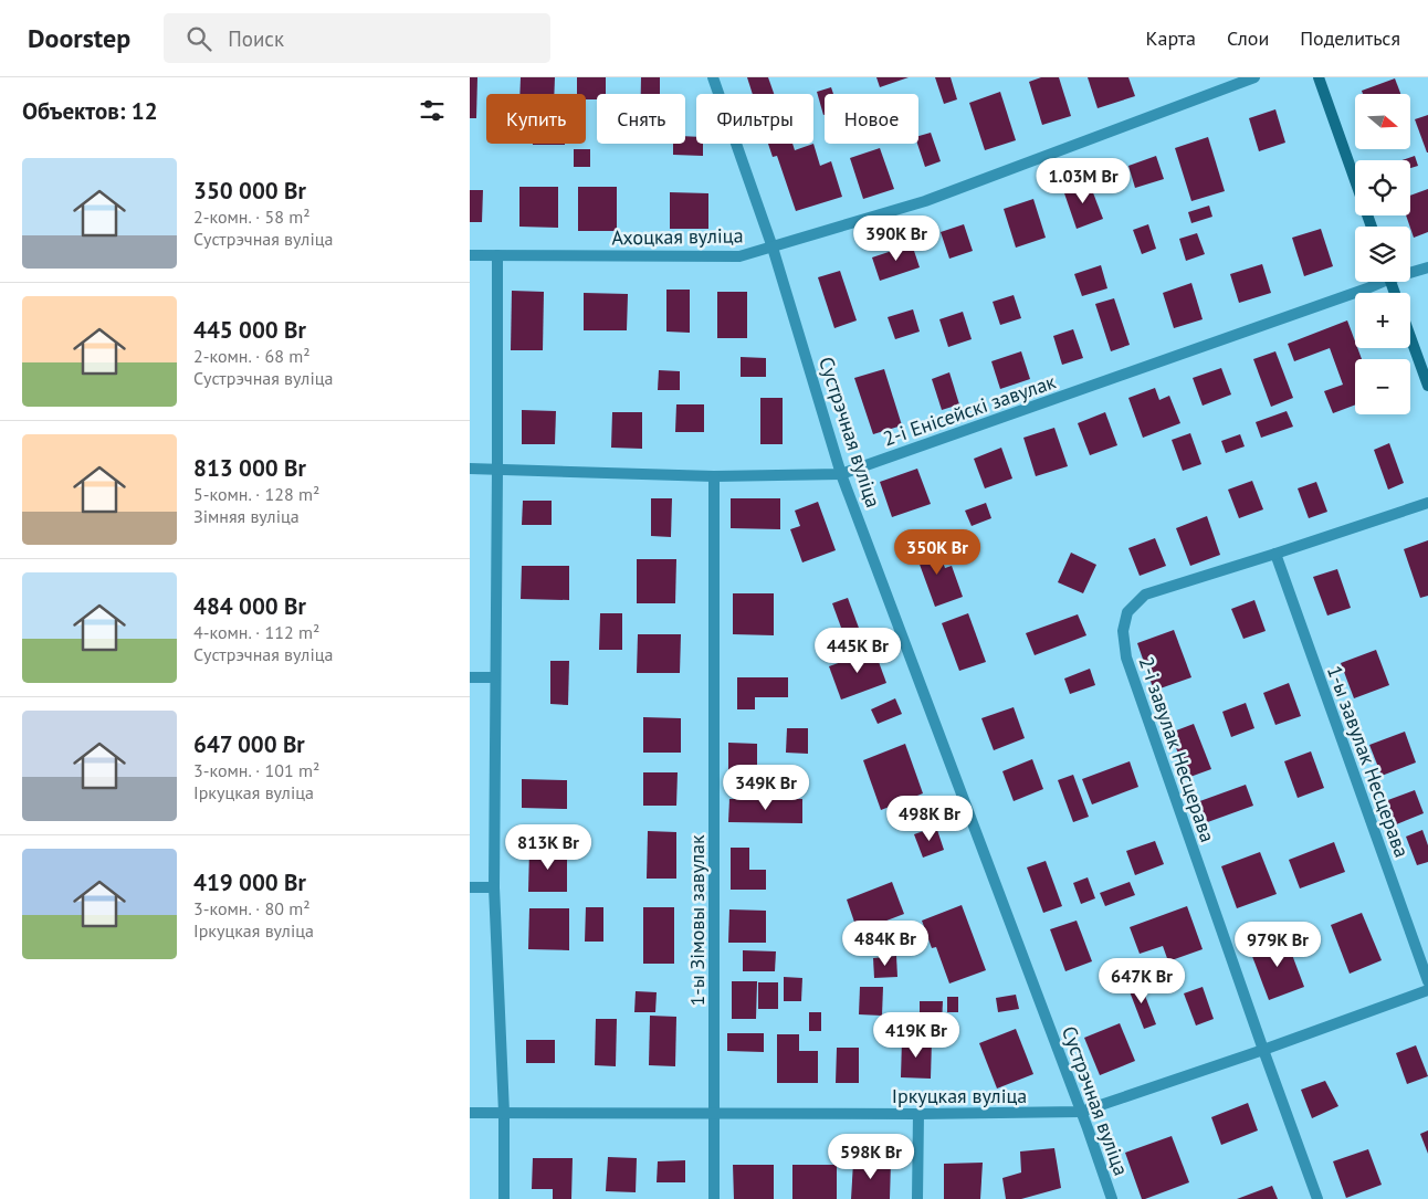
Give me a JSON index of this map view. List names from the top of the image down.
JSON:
{
  "streets": {
    "street": [
      "Ахоцкая вуліца",
      "2-і Енісейскі завулак",
      "Сустрэчная вуліца",
      "2-і завулак Несцерава",
      "1-ы завулак Несцерава",
      "1-ы Зімовы завулак",
      "Іркуцкая вуліца"
    ]
  },
  "crossings": [
    ["Ахоцкая вуліца", "Сустрэчная вуліца"],
    ["2-і Енісейскі завулак", "Сустрэчная вуліца"],
    ["2-і Енісейскі завулак", "1-ы Зімовы завулак"],
    ["Сустрэчная вуліца", "Іркуцкая вуліца"],
    ["2-і завулак Несцерава", "1-ы завулак Несцерава"],
    ["2-і завулак Несцерава", "Іркуцкая вуліца"],
    ["1-ы Зімовы завулак", "Іркуцкая вуліца"]
  ],
  "north": "right",
  "page": {
    "header": "Doorstep",
    "search": "Поиск",
    "nav": ["Карта", "Слои", "Поделиться"],
    "heading": "Объектов: 12",
    "map_buttons": ["+", "−"],
    "chip": [
      "Купить",
      "Снять",
      "Фильтры",
      "Новое"
    ],
    "list": [
      {
        "name": "350 000 Br",
        "note": "2-комн. · 58 m² · Сустрэчная вуліца"
      },
      {
        "name": "445 000 Br",
        "note": "2-комн. · 68 m² · Сустрэчная вуліца"
      },
      {
        "name": "813 000 Br",
        "note": "5-комн. · 128 m² · Зімняя вуліца"
      },
      {
        "name": "484 000 Br",
        "note": "4-комн. · 112 m² · Сустрэчная вуліца"
      },
      {
        "name": "647 000 Br",
        "note": "3-комн. · 101 m² · Іркуцкая вуліца"
      },
      {
        "name": "419 000 Br",
        "note": "3-комн. · 80 m² · Іркуцкая вуліца"
      }
    ],
    "price": [
      "1.03M Br",
      "390K Br",
      "350K Br",
      "445K Br",
      "349K Br",
      "498K Br",
      "813K Br",
      "484K Br",
      "979K Br",
      "647K Br",
      "419K Br",
      "598K Br"
    ]
  }
}
